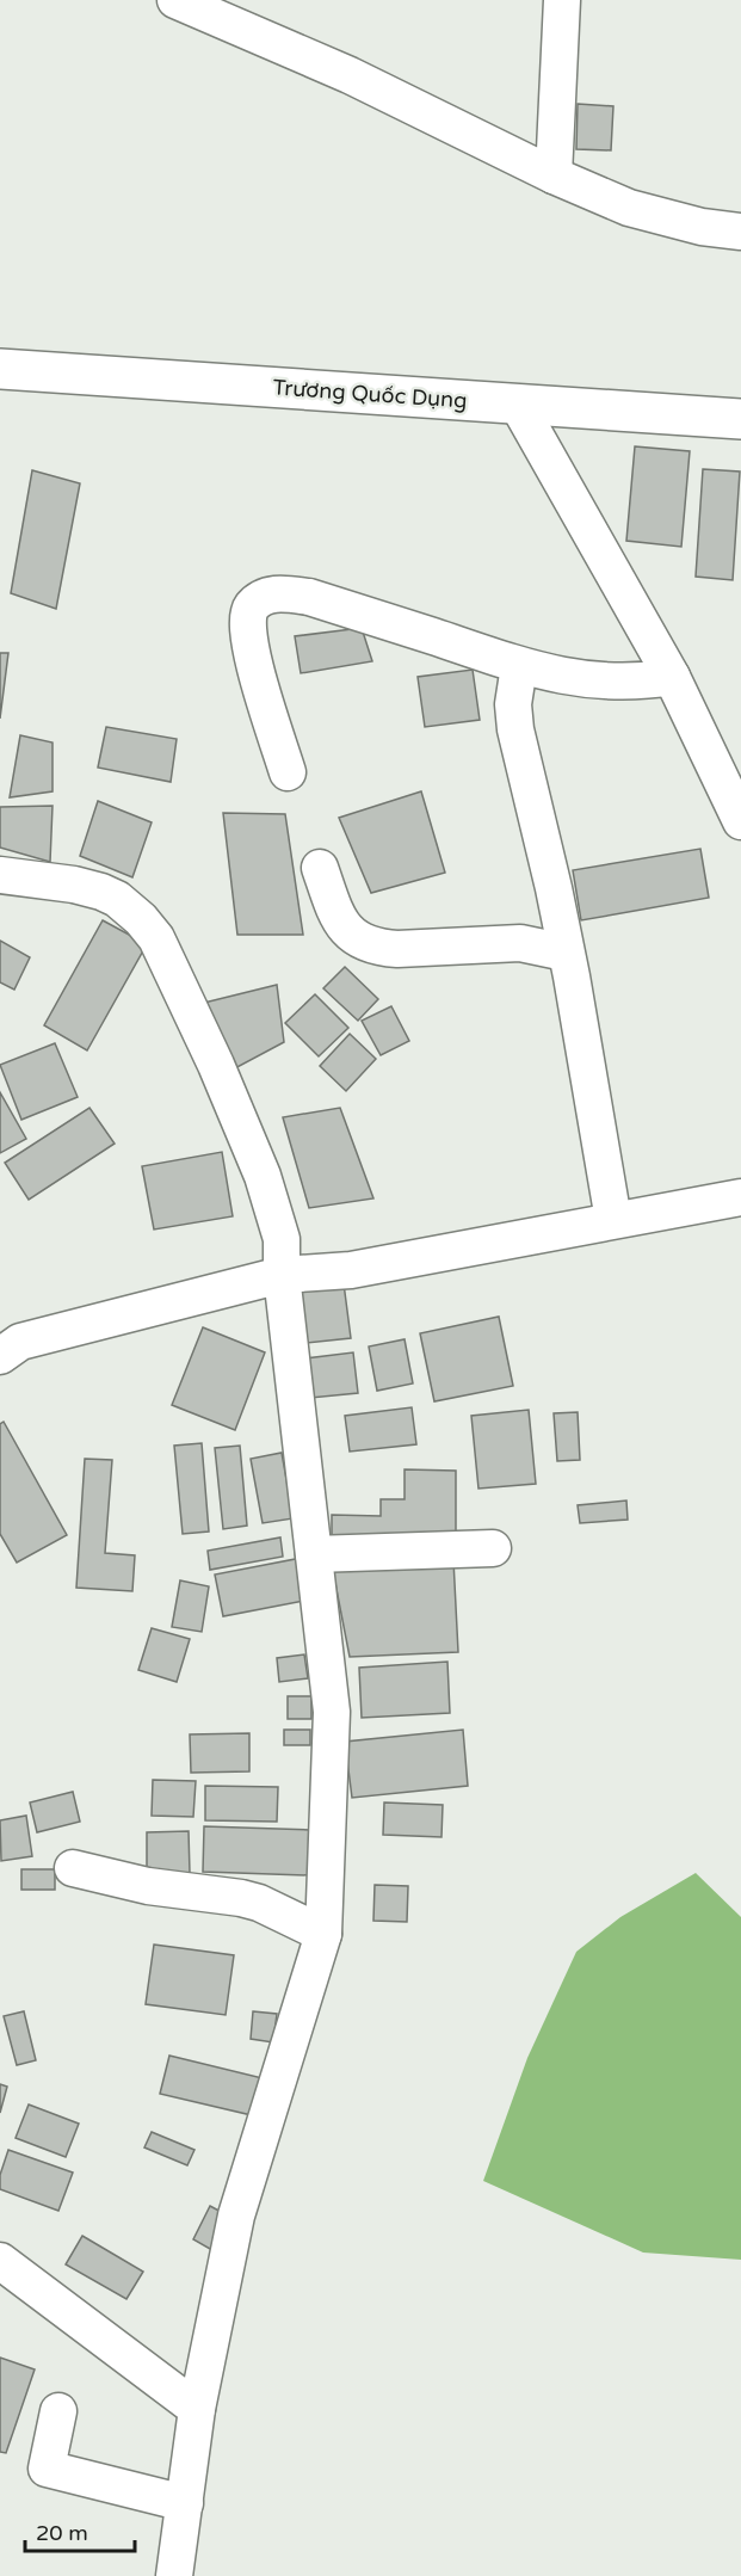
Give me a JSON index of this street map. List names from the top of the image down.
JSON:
{
  "streets": {
    "street": ["Trương Quốc Dụng"]
  },
  "scale_bar": "20 m"
}
